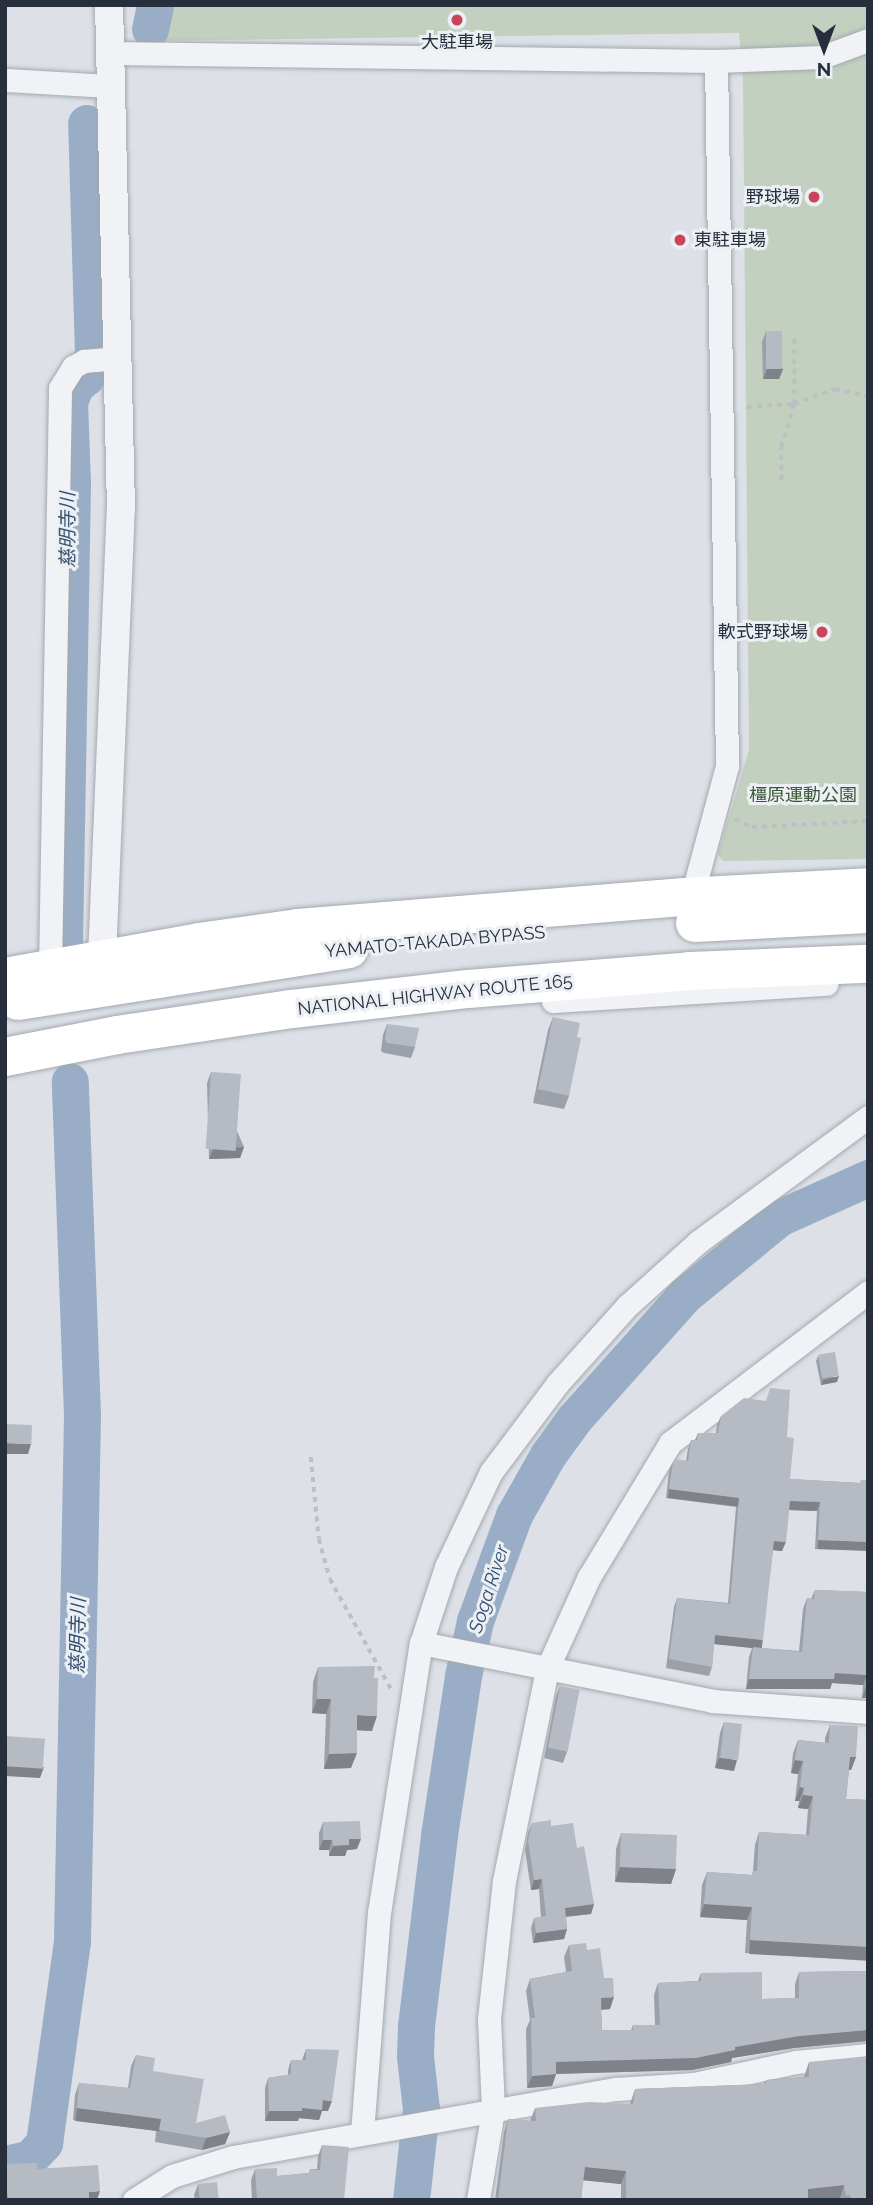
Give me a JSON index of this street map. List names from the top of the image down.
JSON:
{
  "streets": {
    "highway": ["YAMATO-TAKADA BYPASS", "NATIONAL HIGHWAY ROUTE 165"]
  },
  "water": ["慈明寺川", "Soga River"],
  "parks": ["橿原運動公園"],
  "places": [
    "大駐車場",
    "野球場",
    "東駐車場",
    "軟式野球場"
  ],
  "north": "bottom"
}
